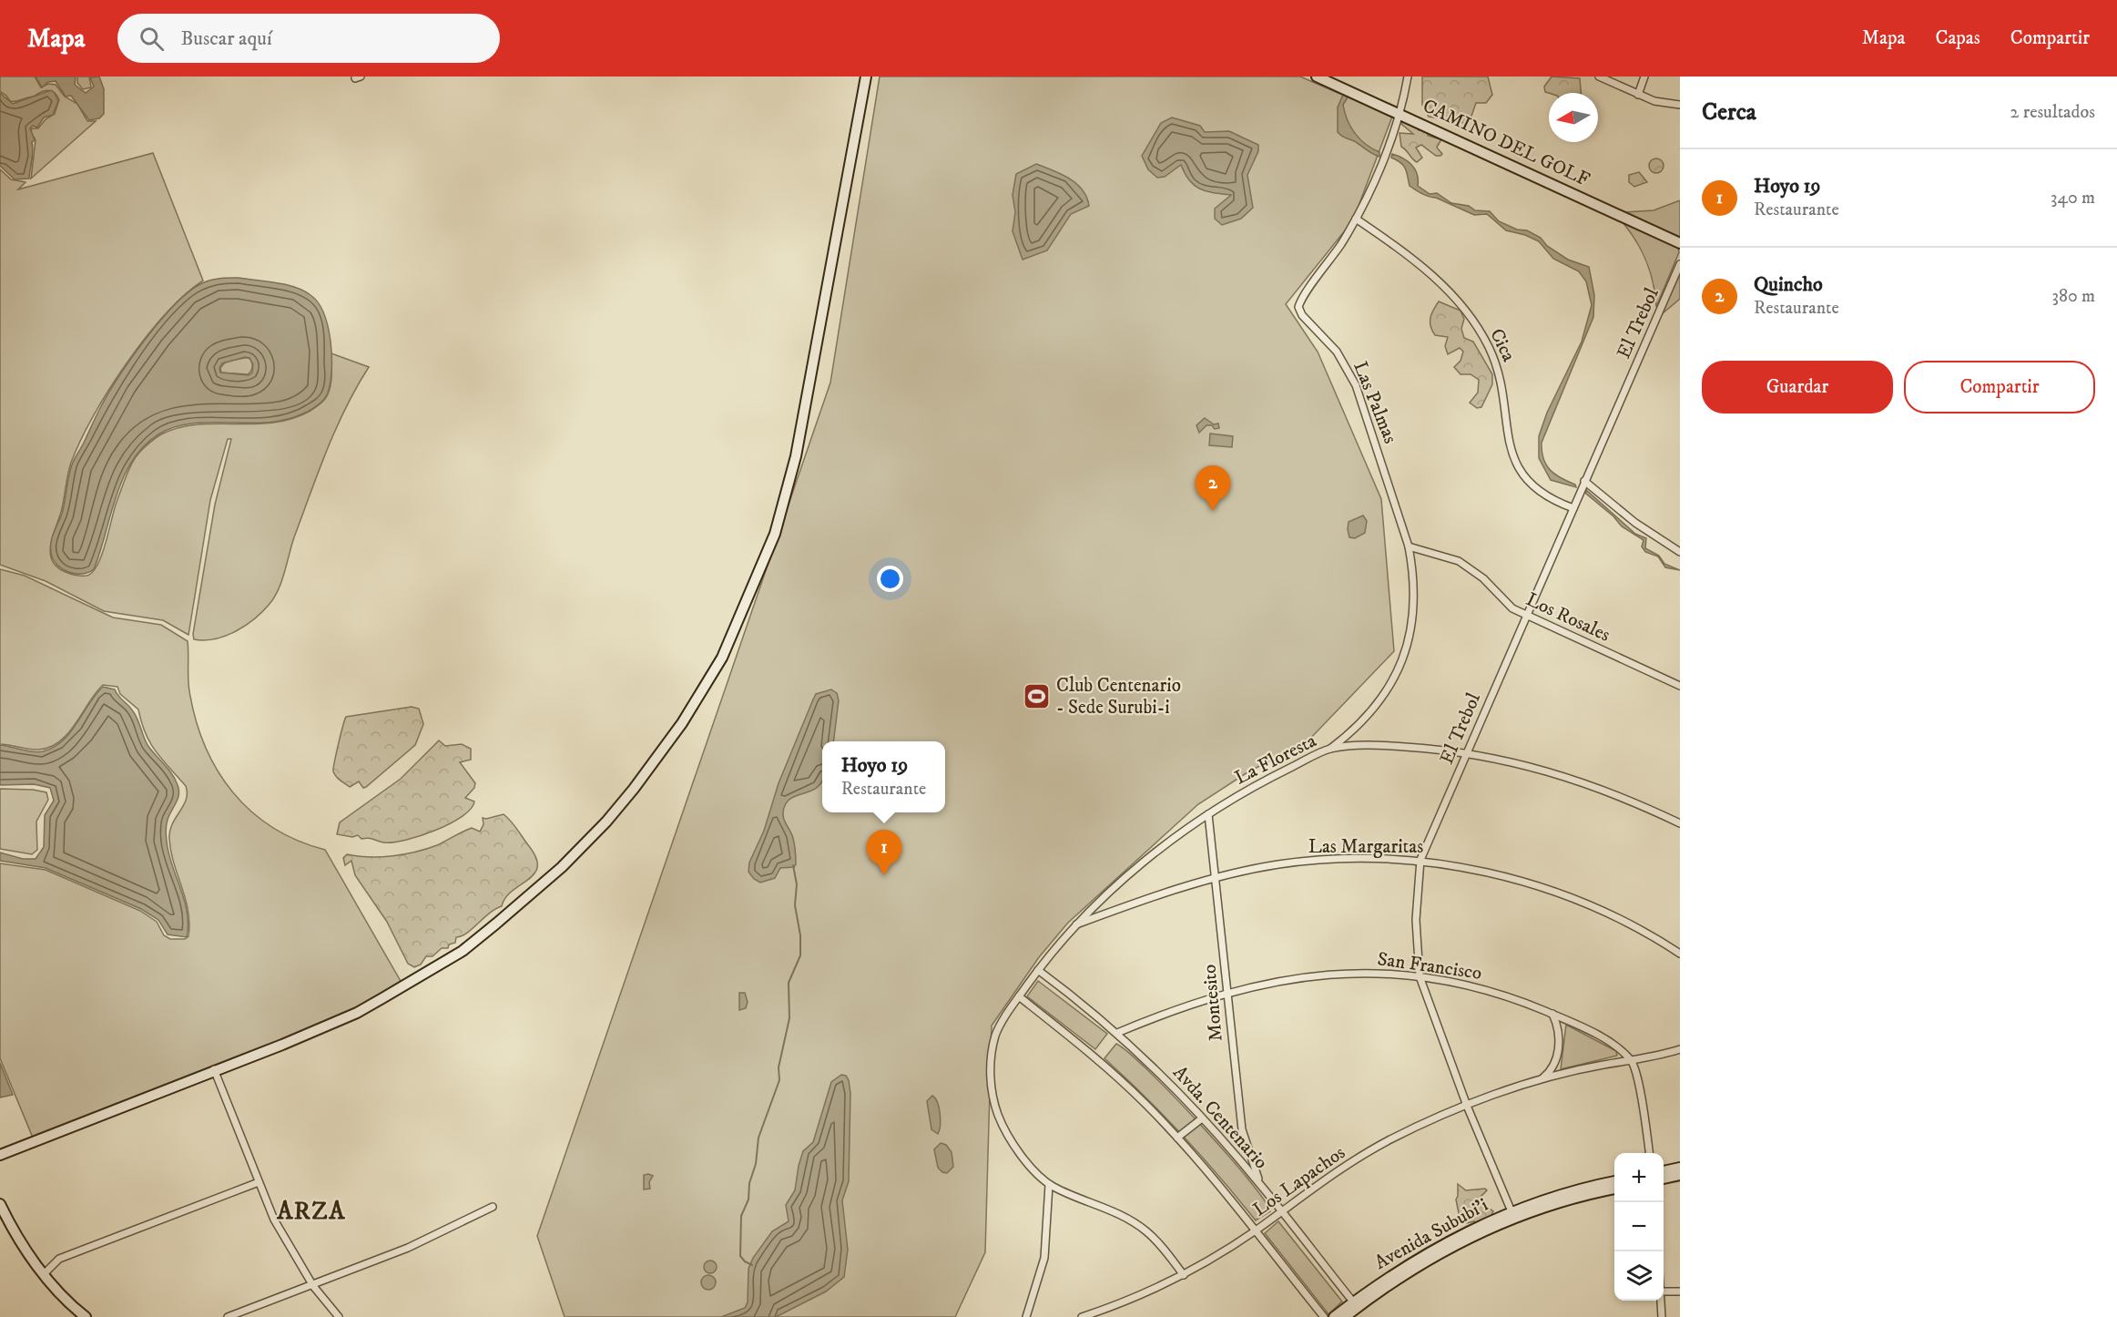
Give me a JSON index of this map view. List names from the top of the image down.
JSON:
{
  "streets": {
    "street": [
      "CAMINO DEL GOLF",
      "El Trebol",
      "Cica",
      "Las Palmas",
      "Los Rosales",
      "La Floresta",
      "Las Margaritas",
      "San Francisco",
      "Montesito",
      "Avda. Centenario",
      "Los Lapachos",
      "Avenida Sububi'i"
    ]
  },
  "crossings": [
    ["CAMINO DEL GOLF", "Las Palmas"],
    ["El Trebol", "Cica"],
    ["El Trebol", "Los Rosales"],
    ["El Trebol", "La Floresta"],
    ["El Trebol", "Las Margaritas"],
    ["El Trebol", "San Francisco"],
    ["El Trebol", "Los Lapachos"],
    ["El Trebol", "Avenida Sububi'i"],
    ["Cica", "Las Palmas"],
    ["Las Palmas", "Los Rosales"],
    ["Las Palmas", "La Floresta"],
    ["La Floresta", "Las Margaritas"],
    ["La Floresta", "Montesito"],
    ["La Floresta", "Avda. Centenario"],
    ["Las Margaritas", "Montesito"],
    ["San Francisco", "Montesito"],
    ["San Francisco", "Avda. Centenario"],
    ["San Francisco", "Los Lapachos"],
    ["Montesito", "Avda. Centenario"],
    ["Avda. Centenario", "Los Lapachos"],
    ["Avda. Centenario", "Avenida Sububi'i"]
  ],
  "districts": ["ARZA"],
  "places": {
    "sports": ["Club Centenario - Sede Surubi-i"]
  },
  "north": "left",
  "page": {
    "header": "Mapa",
    "search": "Buscar aquí",
    "nav": ["Mapa", "Capas", "Compartir"],
    "heading": ["Cerca", "2 resultados"],
    "list": [
      {
        "mark": "1",
        "name": "Hoyo 19",
        "note": "Restaurante",
        "value": "340 m"
      },
      {
        "mark": "2",
        "name": "Quincho",
        "note": "Restaurante",
        "value": "380 m"
      }
    ],
    "buttons": ["Guardar", "Compartir"],
    "pins": ["2", "1"],
    "popup": ["Hoyo 19", "Restaurante"],
    "map_buttons": ["+", "−"]
  }
}
